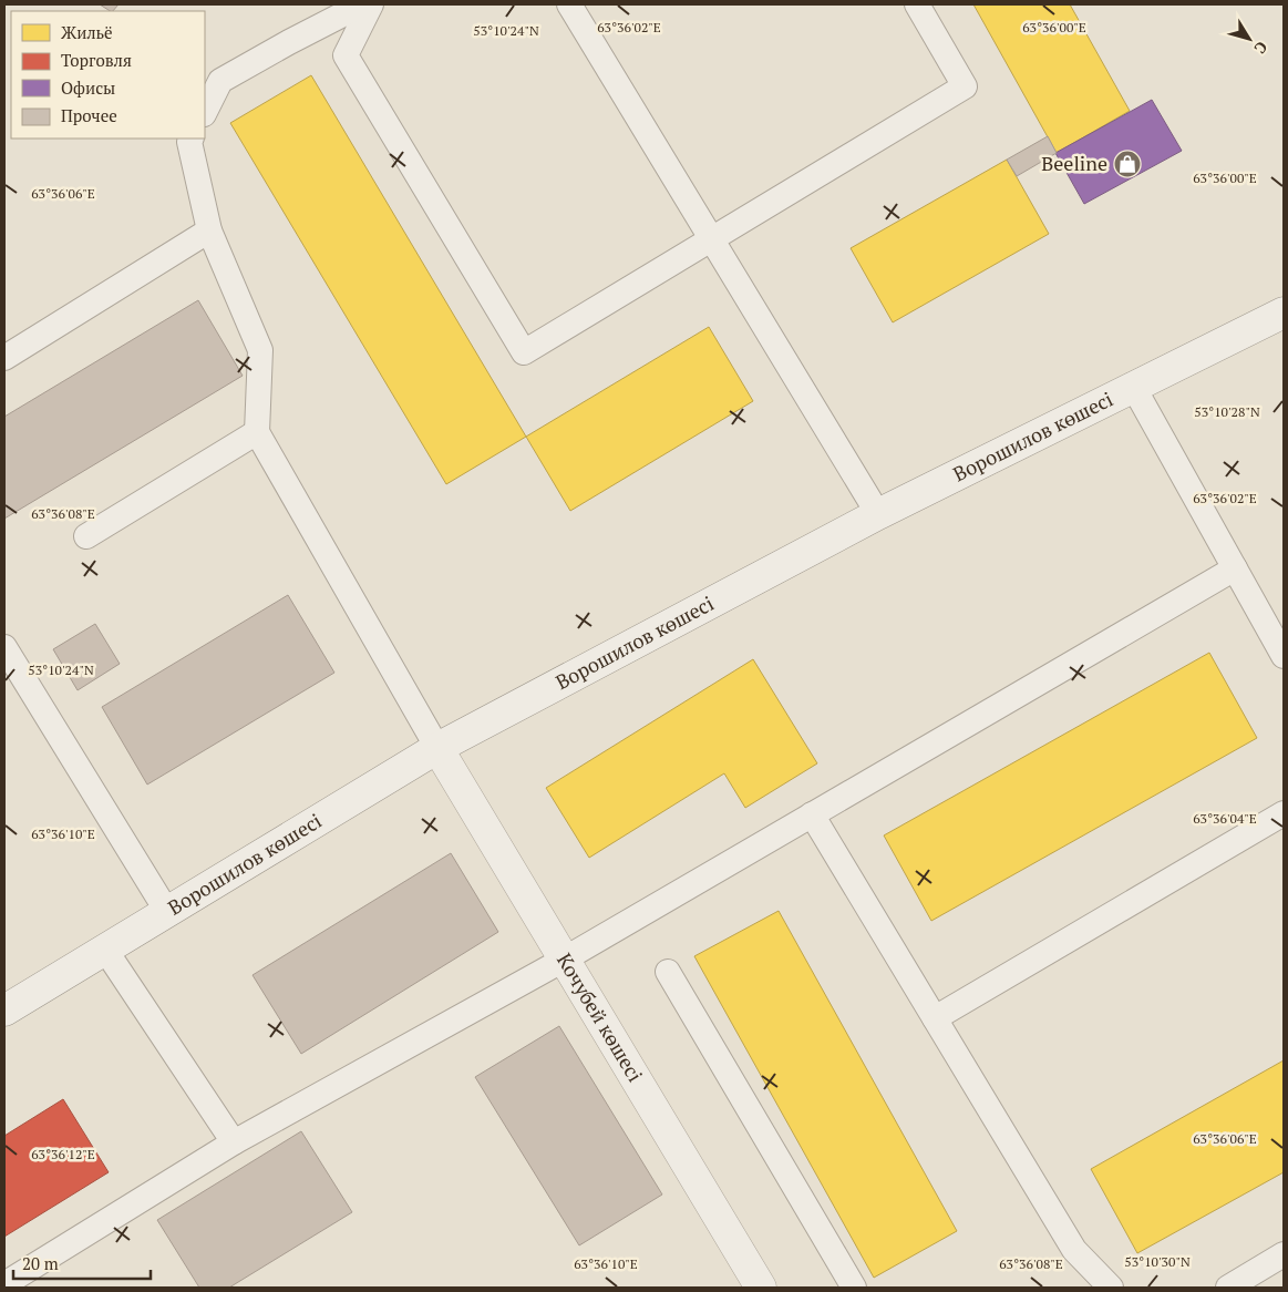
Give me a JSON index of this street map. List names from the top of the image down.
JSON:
{
  "streets": {
    "street": ["Ворошилов көшесі", "Кочубей көшесі"]
  },
  "crossings": [
    ["Ворошилов көшесі", "Кочубей көшесі"]
  ],
  "places": {
    "shop": ["Beeline"]
  },
  "legend": [
    "Жильё",
    "Торговля",
    "Офисы",
    "Прочее"
  ],
  "scale_bar": "20 m",
  "north": "bottom right",
  "coordinates": [
    "63°36'00\"E",
    "63°36'02\"E",
    "53°10'24\"N",
    "63°36'06\"E",
    "53°10'28\"N",
    "63°36'08\"E",
    "63°36'04\"E",
    "63°36'10\"E",
    "63°36'12\"E",
    "53°10'30\"N"
  ]
}
